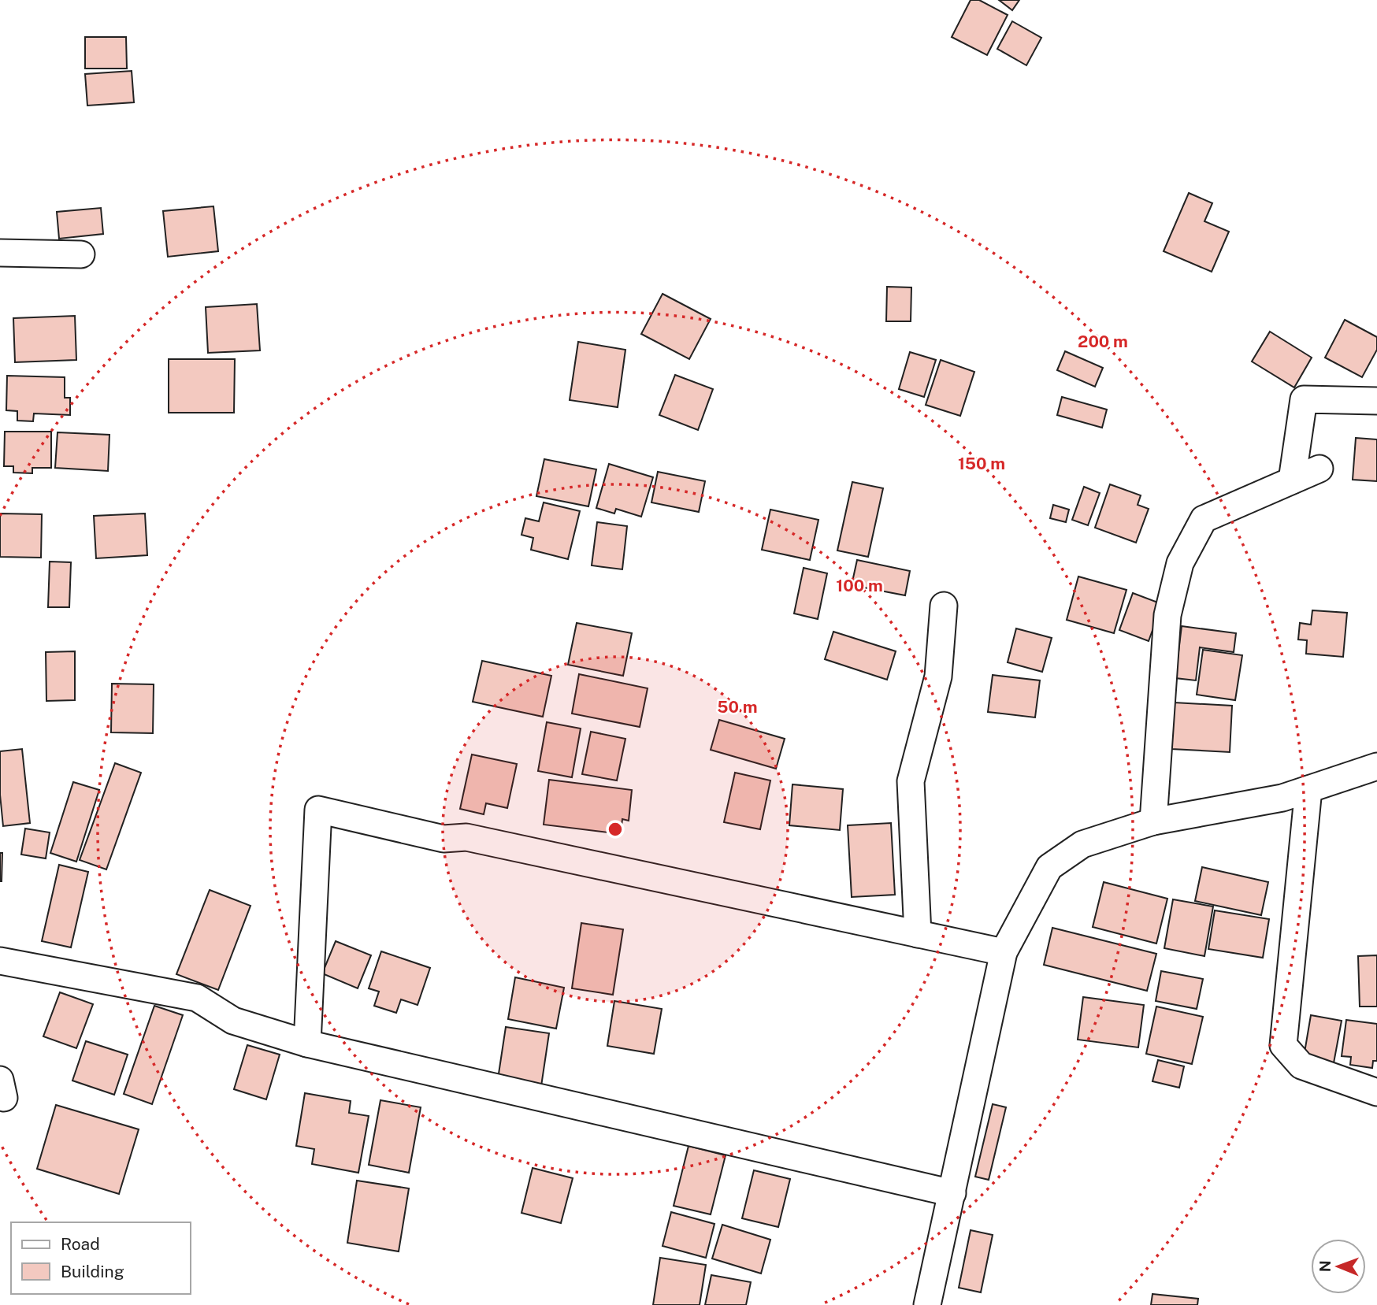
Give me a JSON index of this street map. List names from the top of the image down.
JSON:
{
  "legend": ["Road", "Building"],
  "north": "left",
  "rings": [
    "200 m",
    "150 m",
    "100 m",
    "50 m"
  ]
}
